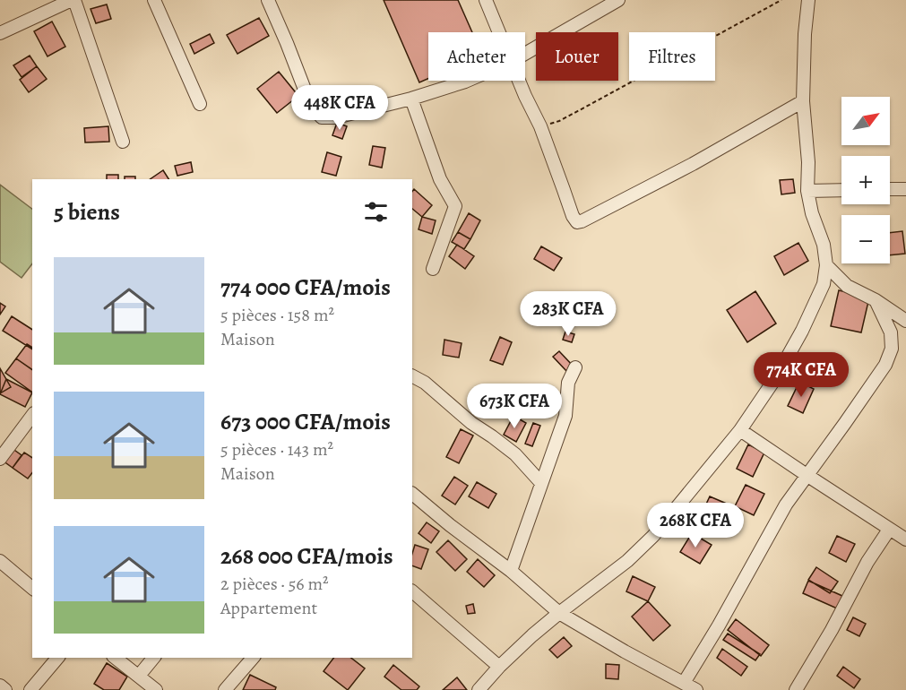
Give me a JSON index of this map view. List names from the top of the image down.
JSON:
{
  "north": "top right",
  "page": {
    "chip": ["Acheter", "Louer", "Filtres"],
    "price": [
      "448K CFA",
      "283K CFA",
      "774K CFA",
      "673K CFA",
      "268K CFA"
    ],
    "map_buttons": ["+", "−"],
    "heading": "5 biens",
    "list": [
      {
        "name": "774 000 CFA/mois",
        "note": "5 pièces · 158 m² · Maison"
      },
      {
        "name": "673 000 CFA/mois",
        "note": "5 pièces · 143 m² · Maison"
      },
      {
        "name": "268 000 CFA/mois",
        "note": "2 pièces · 56 m² · Appartement"
      }
    ]
  }
}
